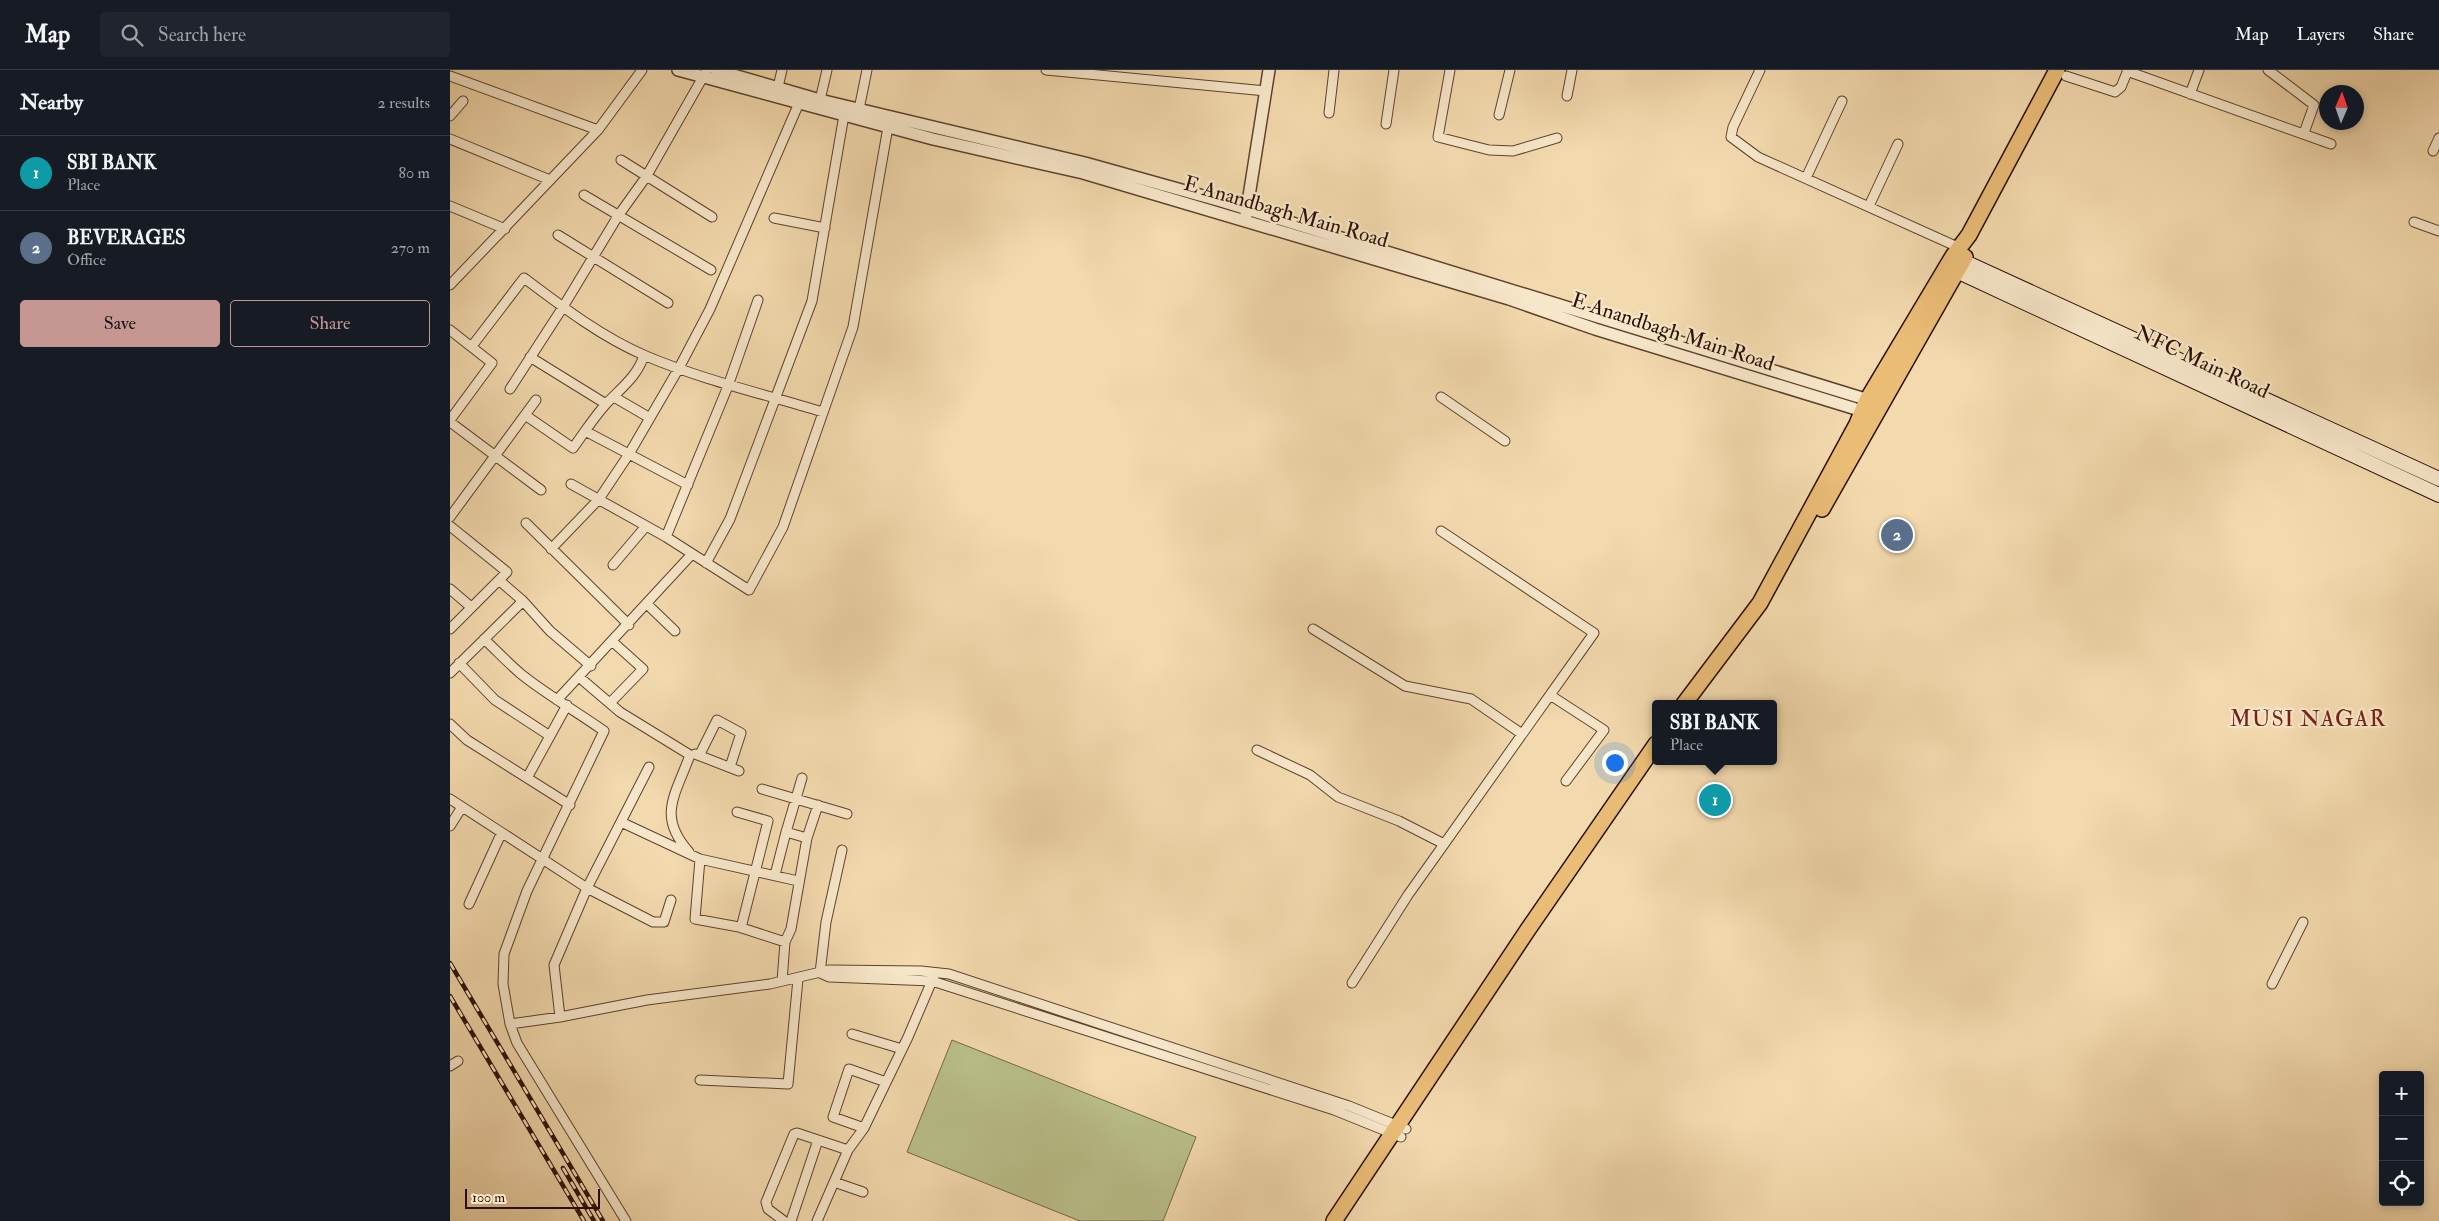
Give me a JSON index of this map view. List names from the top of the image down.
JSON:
{
  "streets": {
    "main road": ["NFC Main Road"],
    "street": ["E Anandbagh Main Road"]
  },
  "districts": ["MUSI NAGAR"],
  "scale_bar": "100 m",
  "north": "top",
  "page": {
    "header": "Map",
    "search": "Search here",
    "nav": ["Map", "Layers", "Share"],
    "heading": ["Nearby", "2 results"],
    "list": [
      {
        "mark": "1",
        "name": "SBI BANK",
        "note": "Place",
        "value": "80 m"
      },
      {
        "mark": "2",
        "name": "BEVERAGES",
        "note": "Office",
        "value": "270 m"
      }
    ],
    "buttons": ["Save", "Share"],
    "pins": ["2", "1"],
    "popup": ["SBI BANK", "Place"],
    "map_buttons": ["+", "−"],
    "scale": "100 m"
  }
}
